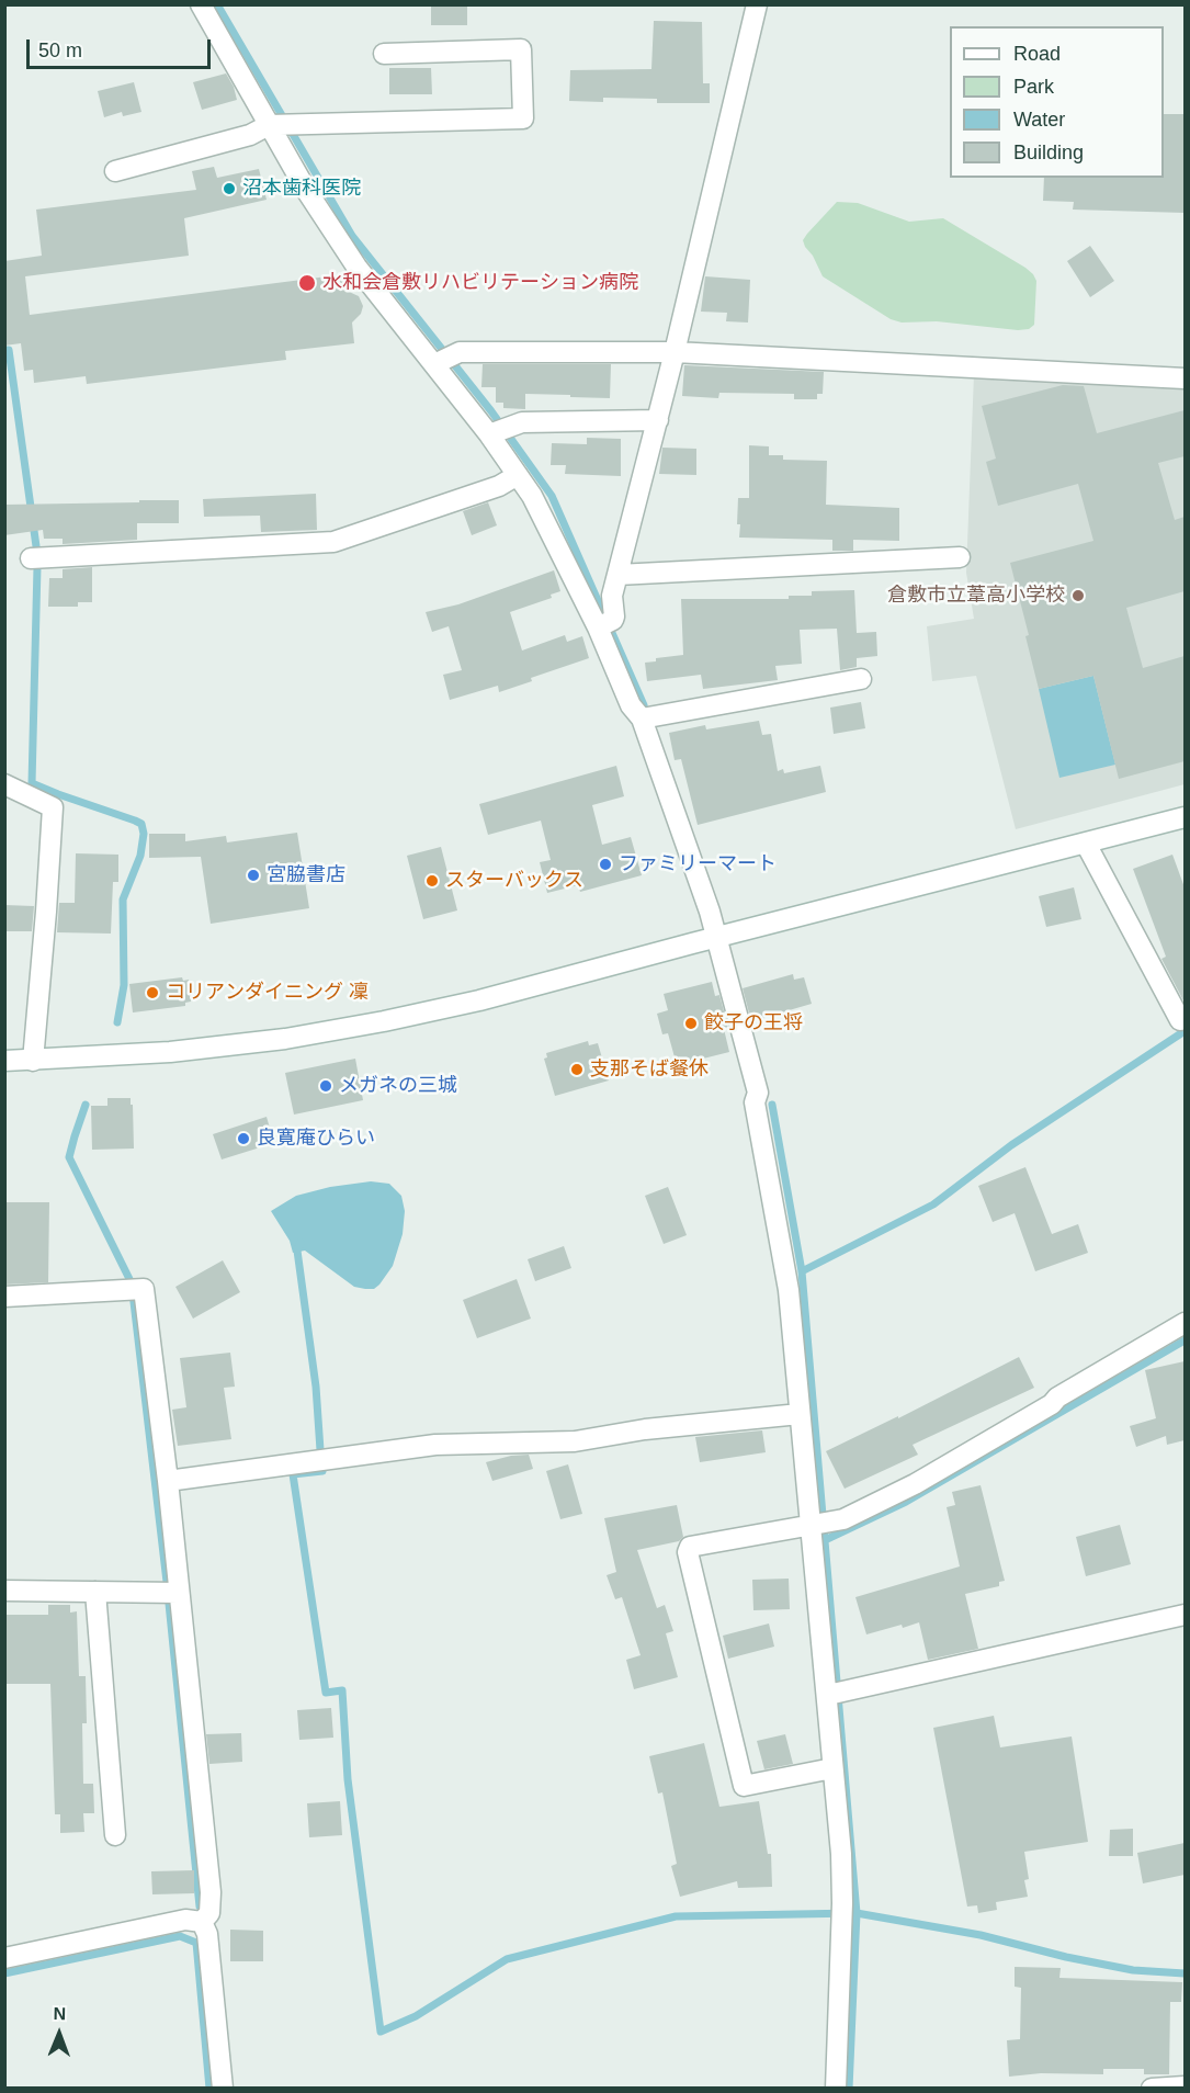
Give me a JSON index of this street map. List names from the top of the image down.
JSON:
{
  "places": [
    "沼本歯科医院",
    "水和会倉敷リハビリテーション病院",
    "倉敷市立葦高小学校",
    "ファミリーマート",
    "宮脇書店",
    "スターバックス",
    "コリアンダイニング 凜",
    "餃子の王将",
    "支那そば餐休",
    "メガネの三城",
    "良寛庵ひらい"
  ],
  "legend": [
    "Road",
    "Park",
    "Water",
    "Building"
  ],
  "scale_bar": "50 m",
  "north": "top"
}
